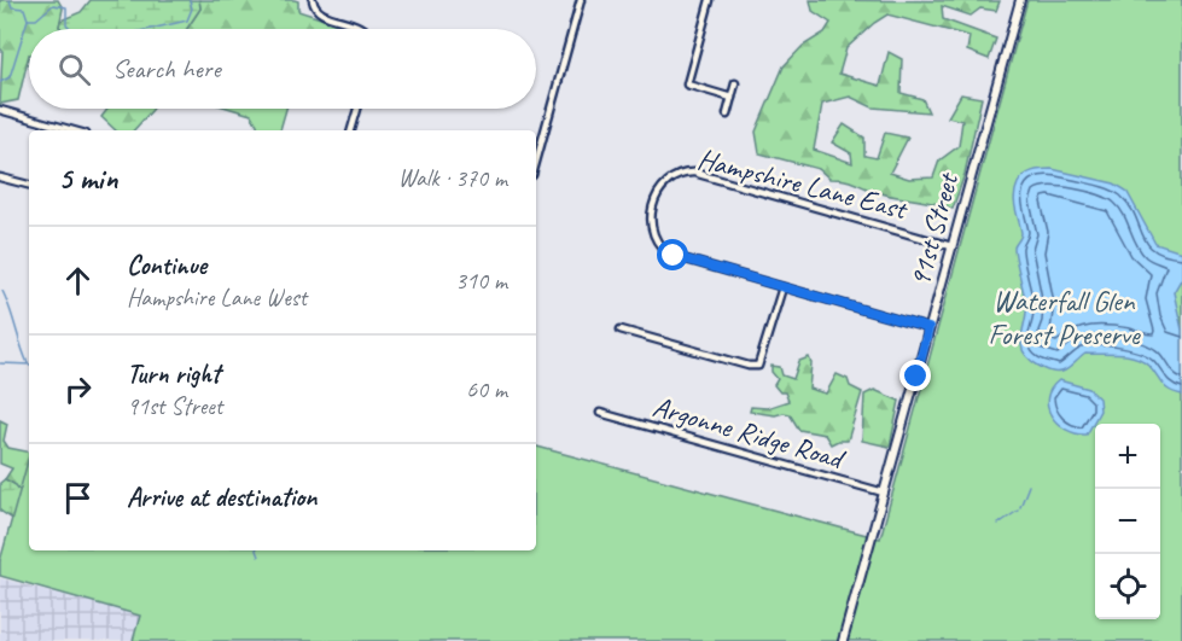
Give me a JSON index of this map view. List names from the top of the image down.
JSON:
{
  "streets": {
    "main road": ["91st Street"],
    "street": ["Hampshire Lane East", "Argonne Ridge Road"]
  },
  "crossings": [
    ["Hampshire Lane East", "91st Street"],
    ["91st Street", "Argonne Ridge Road"]
  ],
  "parks": ["Waterfall Glen Forest Preserve"],
  "page": {
    "search": "Search here",
    "heading": ["5 min", "Walk · 370 m"],
    "list": [
      ["Continue", "Hampshire Lane West", "310 m"],
      ["Turn right", "91st Street", "60 m"],
      "Arrive at destination"
    ],
    "map_buttons": ["+", "−"]
  }
}
